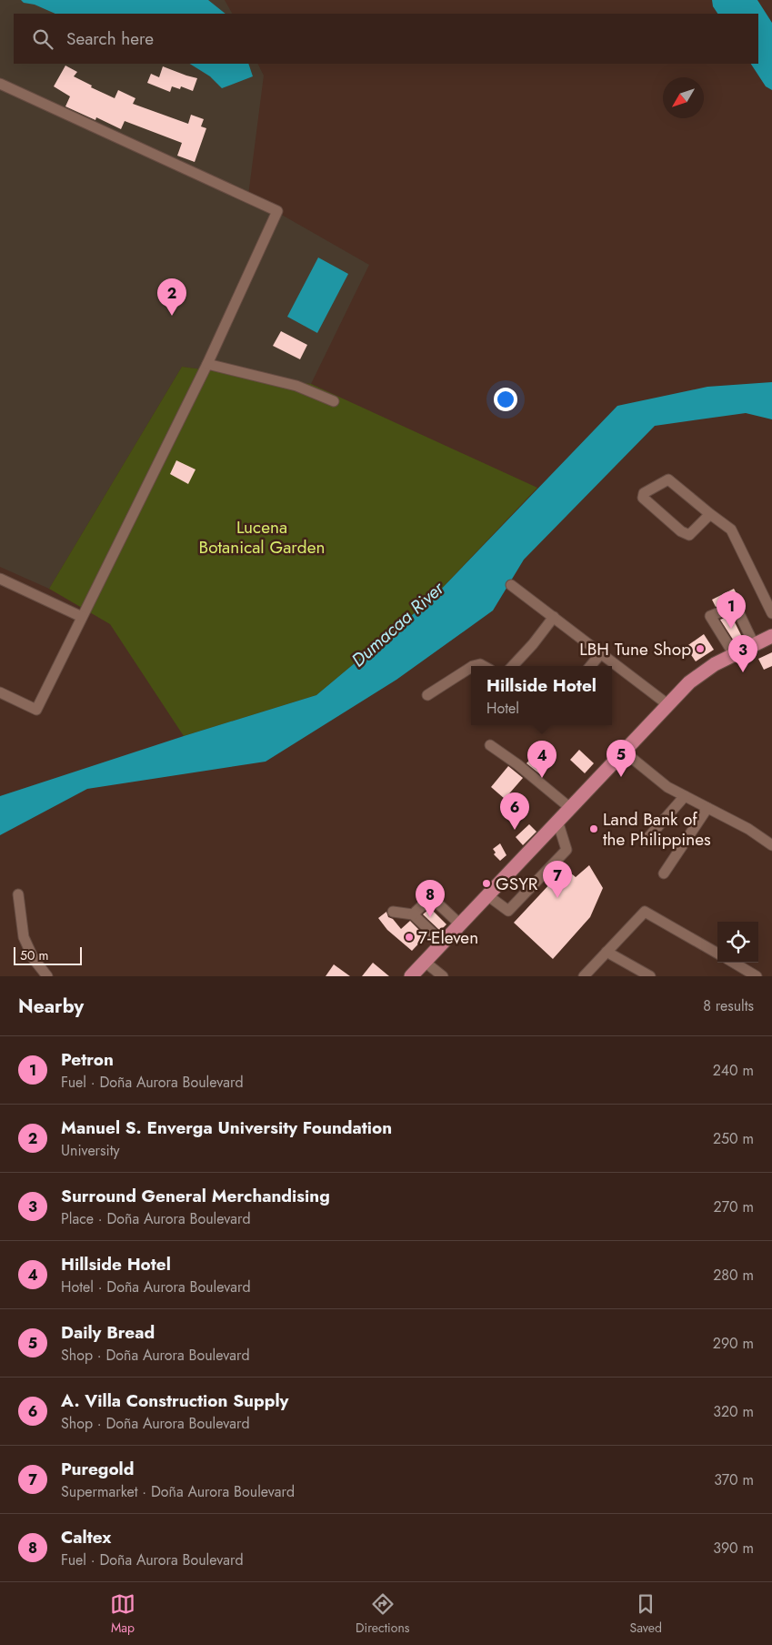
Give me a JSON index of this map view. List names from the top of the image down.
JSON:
{
  "water": ["Dumacaa River"],
  "parks": ["Lucena Botanical Garden"],
  "places": [
    "LBH Tune Shop",
    "Land Bank of the Philippines",
    "GSYR",
    "7-Eleven"
  ],
  "scale_bar": "50 m",
  "north": "bottom left",
  "page": {
    "search": "Search here",
    "pins": [
      "2",
      "1",
      "3",
      "5",
      "4",
      "6",
      "7",
      "8"
    ],
    "popup": ["Hillside Hotel", "Hotel"],
    "scale": "50 m",
    "heading": ["Nearby", "8 results"],
    "list": [
      {
        "mark": "1",
        "name": "Petron",
        "note": "Fuel · Doña Aurora Boulevard",
        "value": "240 m"
      },
      {
        "mark": "2",
        "name": "Manuel S. Enverga University Foundation",
        "note": "University",
        "value": "250 m"
      },
      {
        "mark": "3",
        "name": "Surround General Merchandising",
        "note": "Place · Doña Aurora Boulevard",
        "value": "270 m"
      },
      {
        "mark": "4",
        "name": "Hillside Hotel",
        "note": "Hotel · Doña Aurora Boulevard",
        "value": "280 m"
      },
      {
        "mark": "5",
        "name": "Daily Bread",
        "note": "Shop · Doña Aurora Boulevard",
        "value": "290 m"
      },
      {
        "mark": "6",
        "name": "A. Villa Construction Supply",
        "note": "Shop · Doña Aurora Boulevard",
        "value": "320 m"
      },
      {
        "mark": "7",
        "name": "Puregold",
        "note": "Supermarket · Doña Aurora Boulevard",
        "value": "370 m"
      },
      {
        "mark": "8",
        "name": "Caltex",
        "note": "Fuel · Doña Aurora Boulevard",
        "value": "390 m"
      }
    ],
    "nav": ["Map", "Directions", "Saved"]
  }
}
